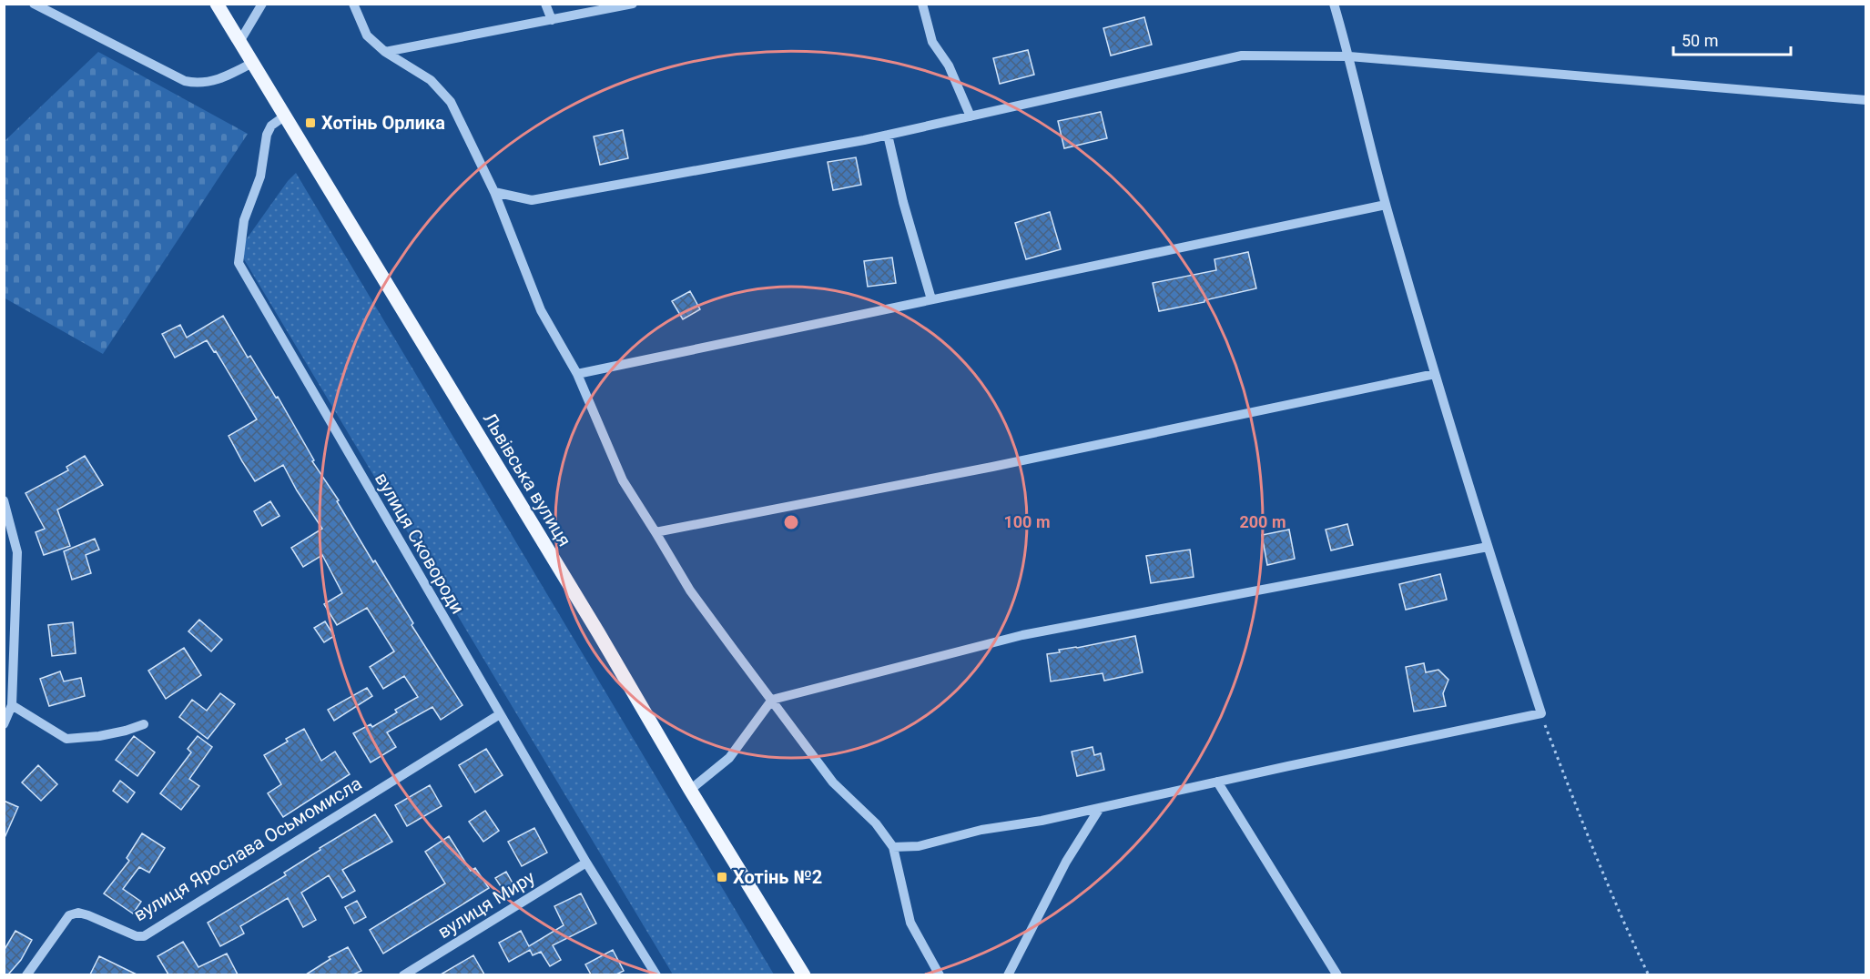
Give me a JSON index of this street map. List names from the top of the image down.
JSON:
{
  "streets": {
    "main road": ["Львівська вулиця"],
    "street": ["вулиця Сковороди", "вулиця Ярослава Осьмомисла", "вулиця Миру"]
  },
  "crossings": [
    ["Львівська вулиця", "вулиця Сковороди"],
    ["вулиця Сковороди", "вулиця Ярослава Осьмомисла"],
    ["вулиця Сковороди", "вулиця Миру"]
  ],
  "places": {
    "transit": ["Хотінь Орлика", "Хотінь №2"]
  },
  "scale_bar": "50 m",
  "rings": ["100 m", "200 m"]
}
